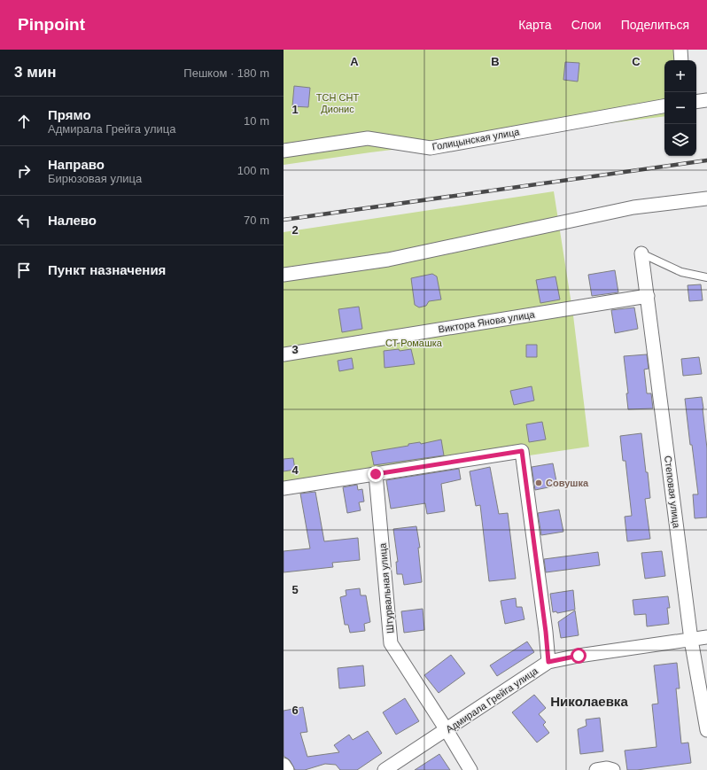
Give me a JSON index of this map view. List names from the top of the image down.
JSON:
{
  "streets": {
    "street": [
      "Голицынская улица",
      "Виктора Янова улица",
      "Степовая улица",
      "Штурвальная улица",
      "Адмирала Грейга улица"
    ]
  },
  "crossings": [
    ["Виктора Янова улица", "Степовая улица"],
    ["Степовая улица", "Адмирала Грейга улица"],
    ["Штурвальная улица", "Адмирала Грейга улица"]
  ],
  "districts": ["Николаевка"],
  "parks": ["ТСН СНТ Дионис", "СТ Ромашка"],
  "places": ["Совушка"],
  "page": {
    "header": "Pinpoint",
    "nav": ["Карта", "Слои", "Поделиться"],
    "heading": ["3 мин", "Пешком · 180 m"],
    "map_buttons": ["+", "−"],
    "list": [
      ["Прямо", "Адмирала Грейга улица", "10 m"],
      ["Направо", "Бирюзовая улица", "100 m"],
      ["Налево", "70 m"],
      "Пункт назначения"
    ]
  },
  "grid": {
    "columns": ["A", "B", "C"],
    "rows": [
      "1",
      "2",
      "3",
      "4",
      "5",
      "6"
    ]
  }
}
